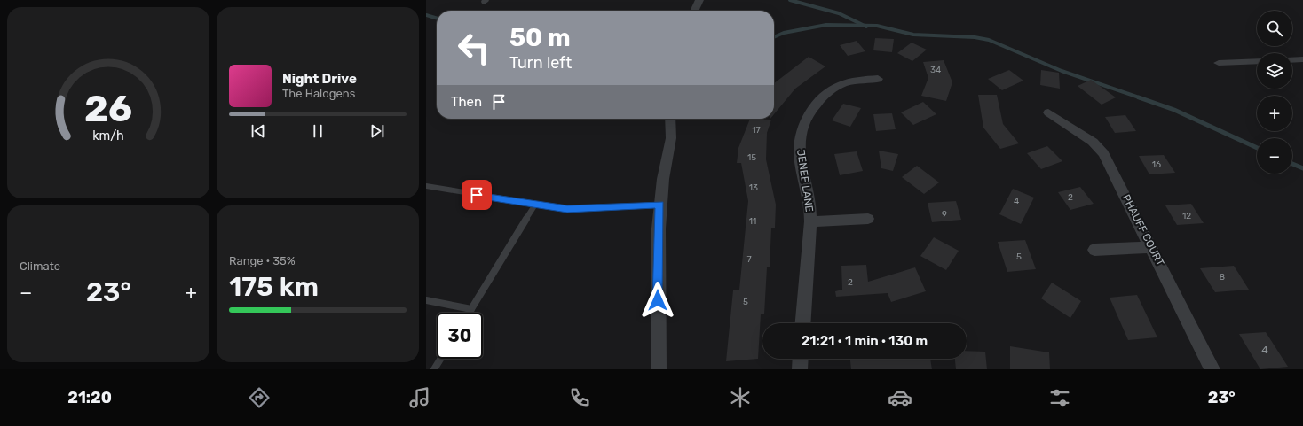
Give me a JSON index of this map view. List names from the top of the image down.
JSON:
{
  "streets": {
    "street": ["JENEE LANE", "PHAUFF COURT"]
  },
  "house_numbers": [
    "34",
    "17",
    "15",
    "16",
    "13",
    "2",
    "4",
    "9",
    "12",
    "11",
    "5",
    "7",
    "8",
    "2",
    "5",
    "4"
  ],
  "page": {
    "map_buttons": ["+", "−"],
    "turn": ["50 m", "Turn left"],
    "song": ["Night Drive", "The Halogens"],
    "then": "Then",
    "tile": [
      "Climate",
      ["Range · 35%", "175 km"]
    ],
    "heat": ["−", "23°", "+"],
    "limit": "30",
    "trip": "21:21 · 1 min · 130 m",
    "tabs": ["21:20", "23°"],
    "gauge": ["26", "km/h"]
  }
}
